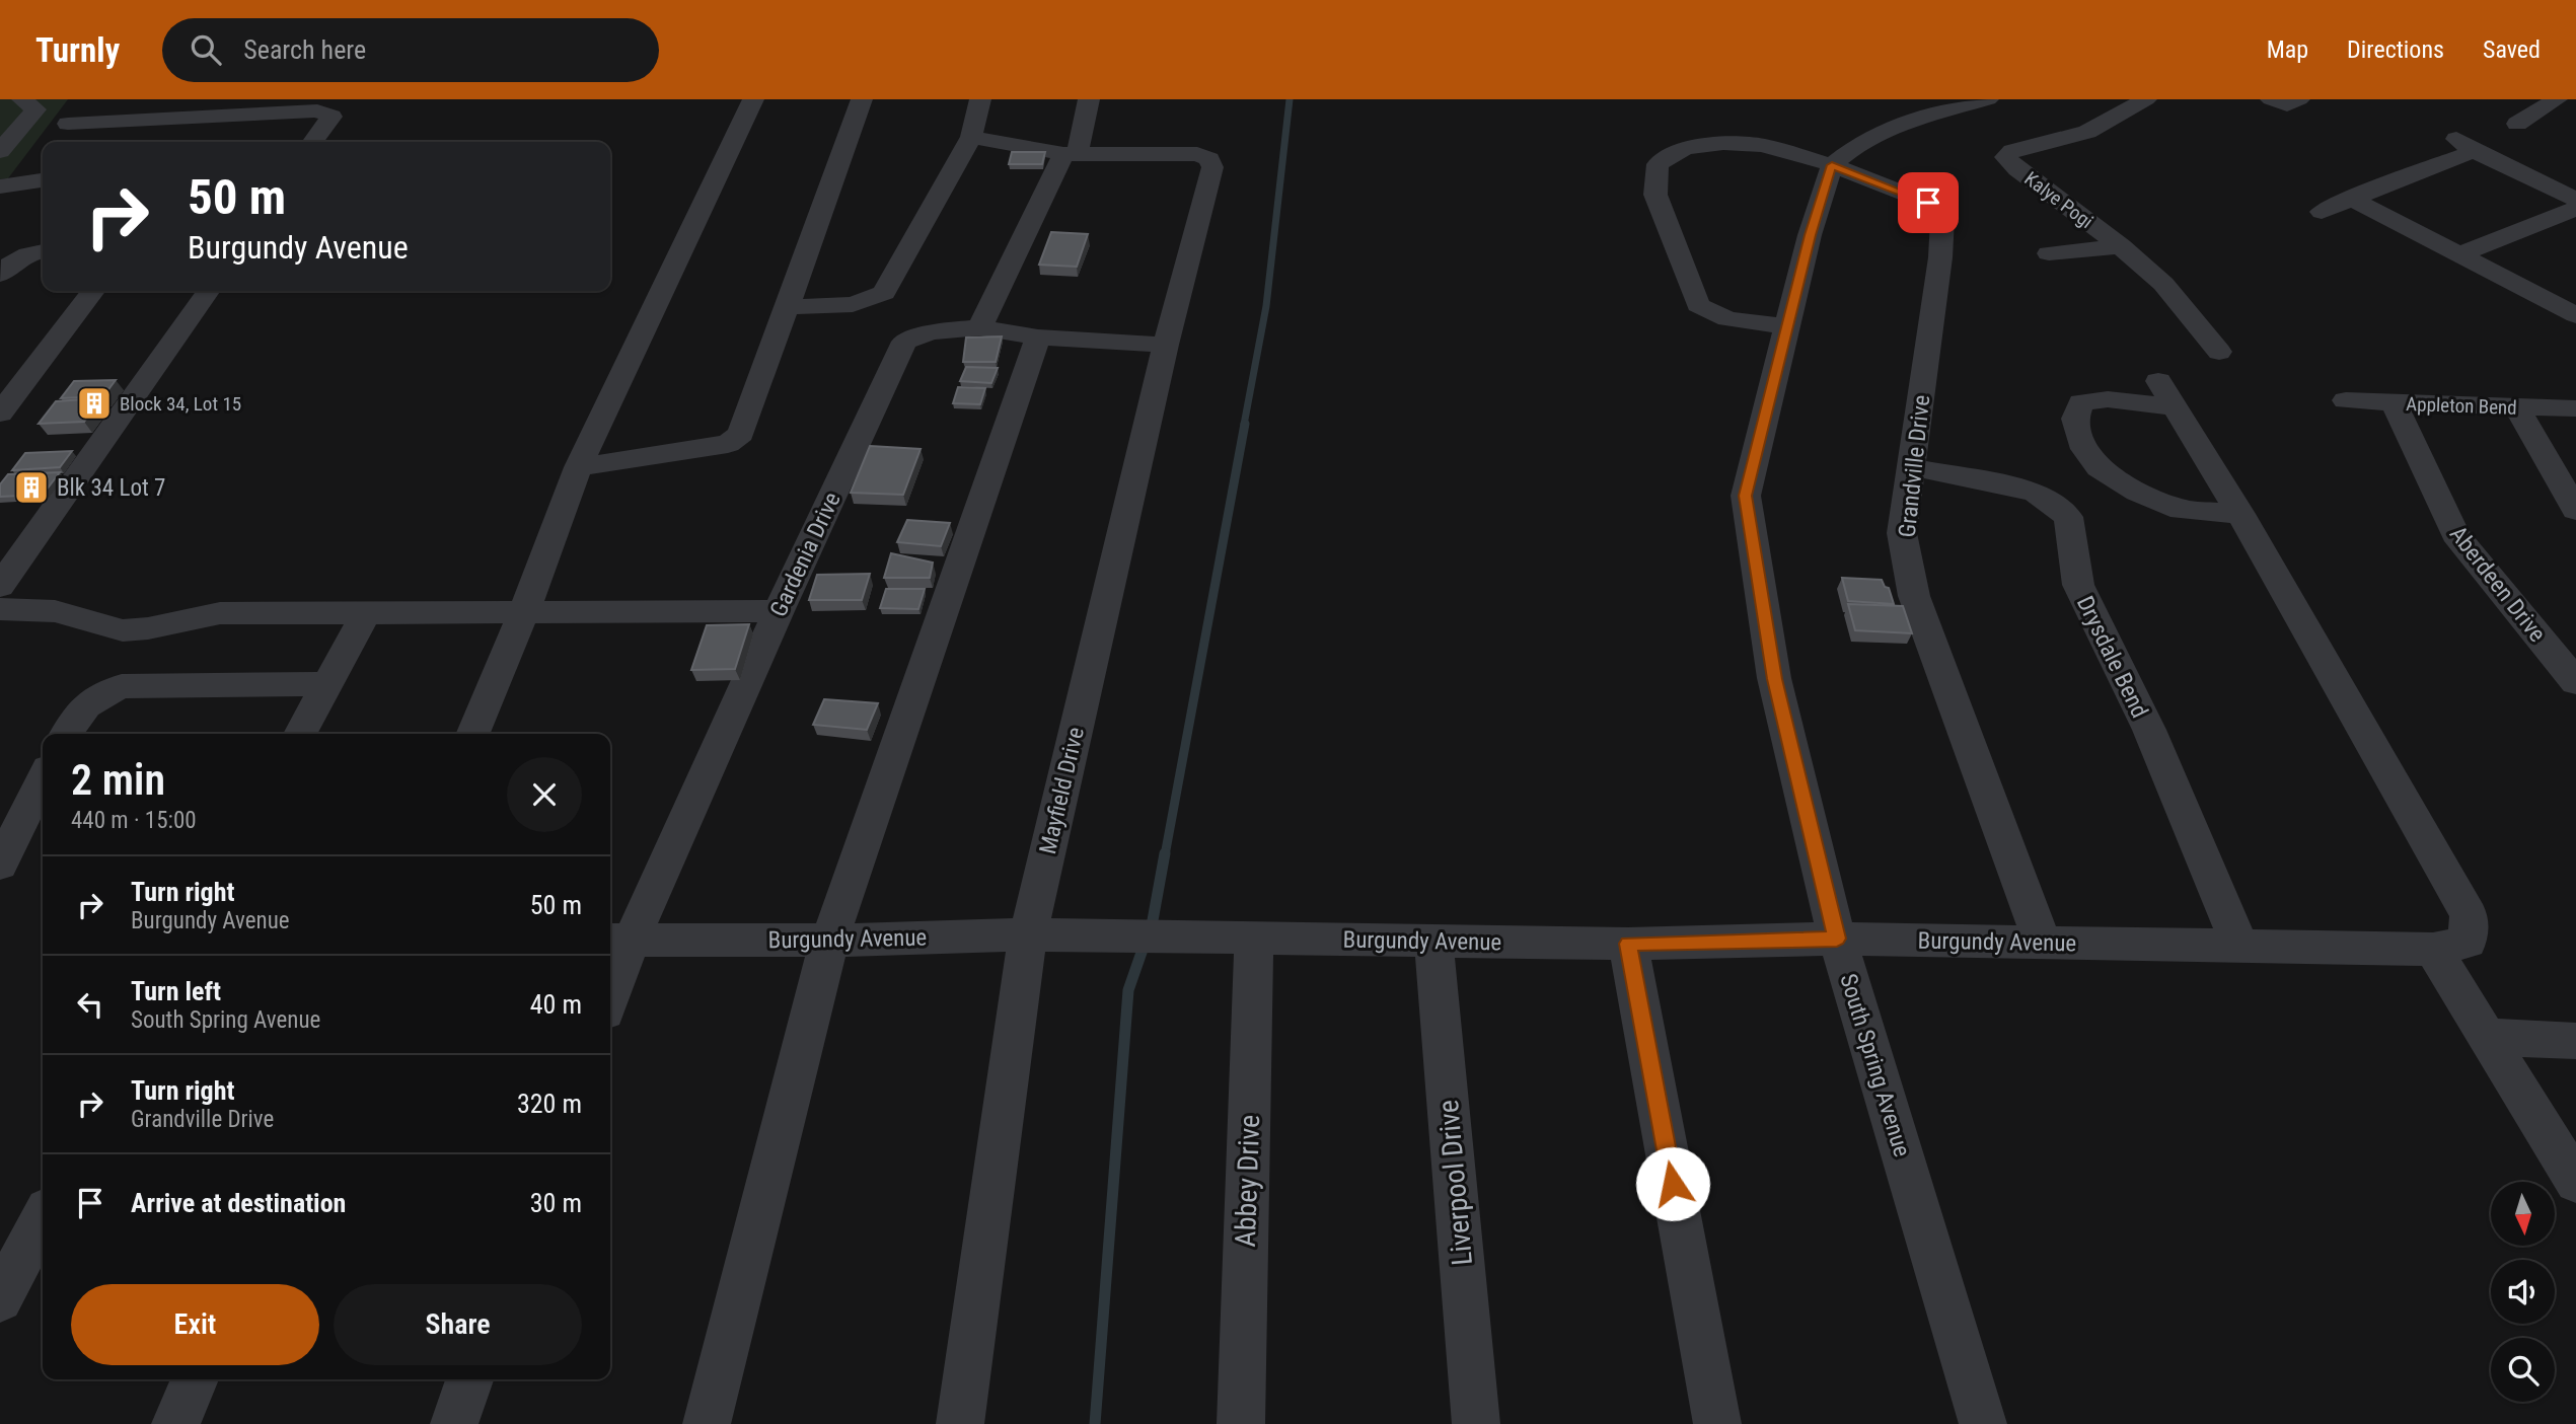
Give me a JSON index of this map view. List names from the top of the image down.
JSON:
{
  "streets": {
    "street": [
      "Kalye Pogi",
      "Appleton Bend",
      "Grandville Drive",
      "Gardenia Drive",
      "Aberdeen Drive",
      "Drysdale Bend",
      "Mayfield Drive",
      "Burgundy Avenue",
      "South Spring Avenue",
      "Abbey Drive",
      "Liverpool Drive"
    ]
  },
  "crossings": [
    ["Appleton Bend", "Aberdeen Drive"],
    ["Grandville Drive", "Drysdale Bend"],
    ["Grandville Drive", "Burgundy Avenue"],
    ["Grandville Drive", "South Spring Avenue"],
    ["Gardenia Drive", "Burgundy Avenue"],
    ["Drysdale Bend", "Burgundy Avenue"],
    ["Mayfield Drive", "Burgundy Avenue"],
    ["Burgundy Avenue", "South Spring Avenue"],
    ["Burgundy Avenue", "Abbey Drive"],
    ["Burgundy Avenue", "Liverpool Drive"]
  ],
  "places": {
    "building": ["Block 34, Lot 15", "Blk 34 Lot 7"]
  },
  "north": "bottom",
  "page": {
    "header": "Turnly",
    "search": "Search here",
    "nav": ["Map", "Directions", "Saved"],
    "turn": ["50 m", "Burgundy Avenue"],
    "heading": ["2 min", "440 m · 15:00"],
    "list": [
      {
        "name": "Turn right",
        "note": "Burgundy Avenue",
        "value": "50 m"
      },
      {
        "name": "Turn left",
        "note": "South Spring Avenue",
        "value": "40 m"
      },
      {
        "name": "Turn right",
        "note": "Grandville Drive",
        "value": "320 m"
      },
      {
        "name": "Arrive at destination",
        "value": "30 m"
      }
    ],
    "buttons": ["Exit", "Share"]
  }
}
